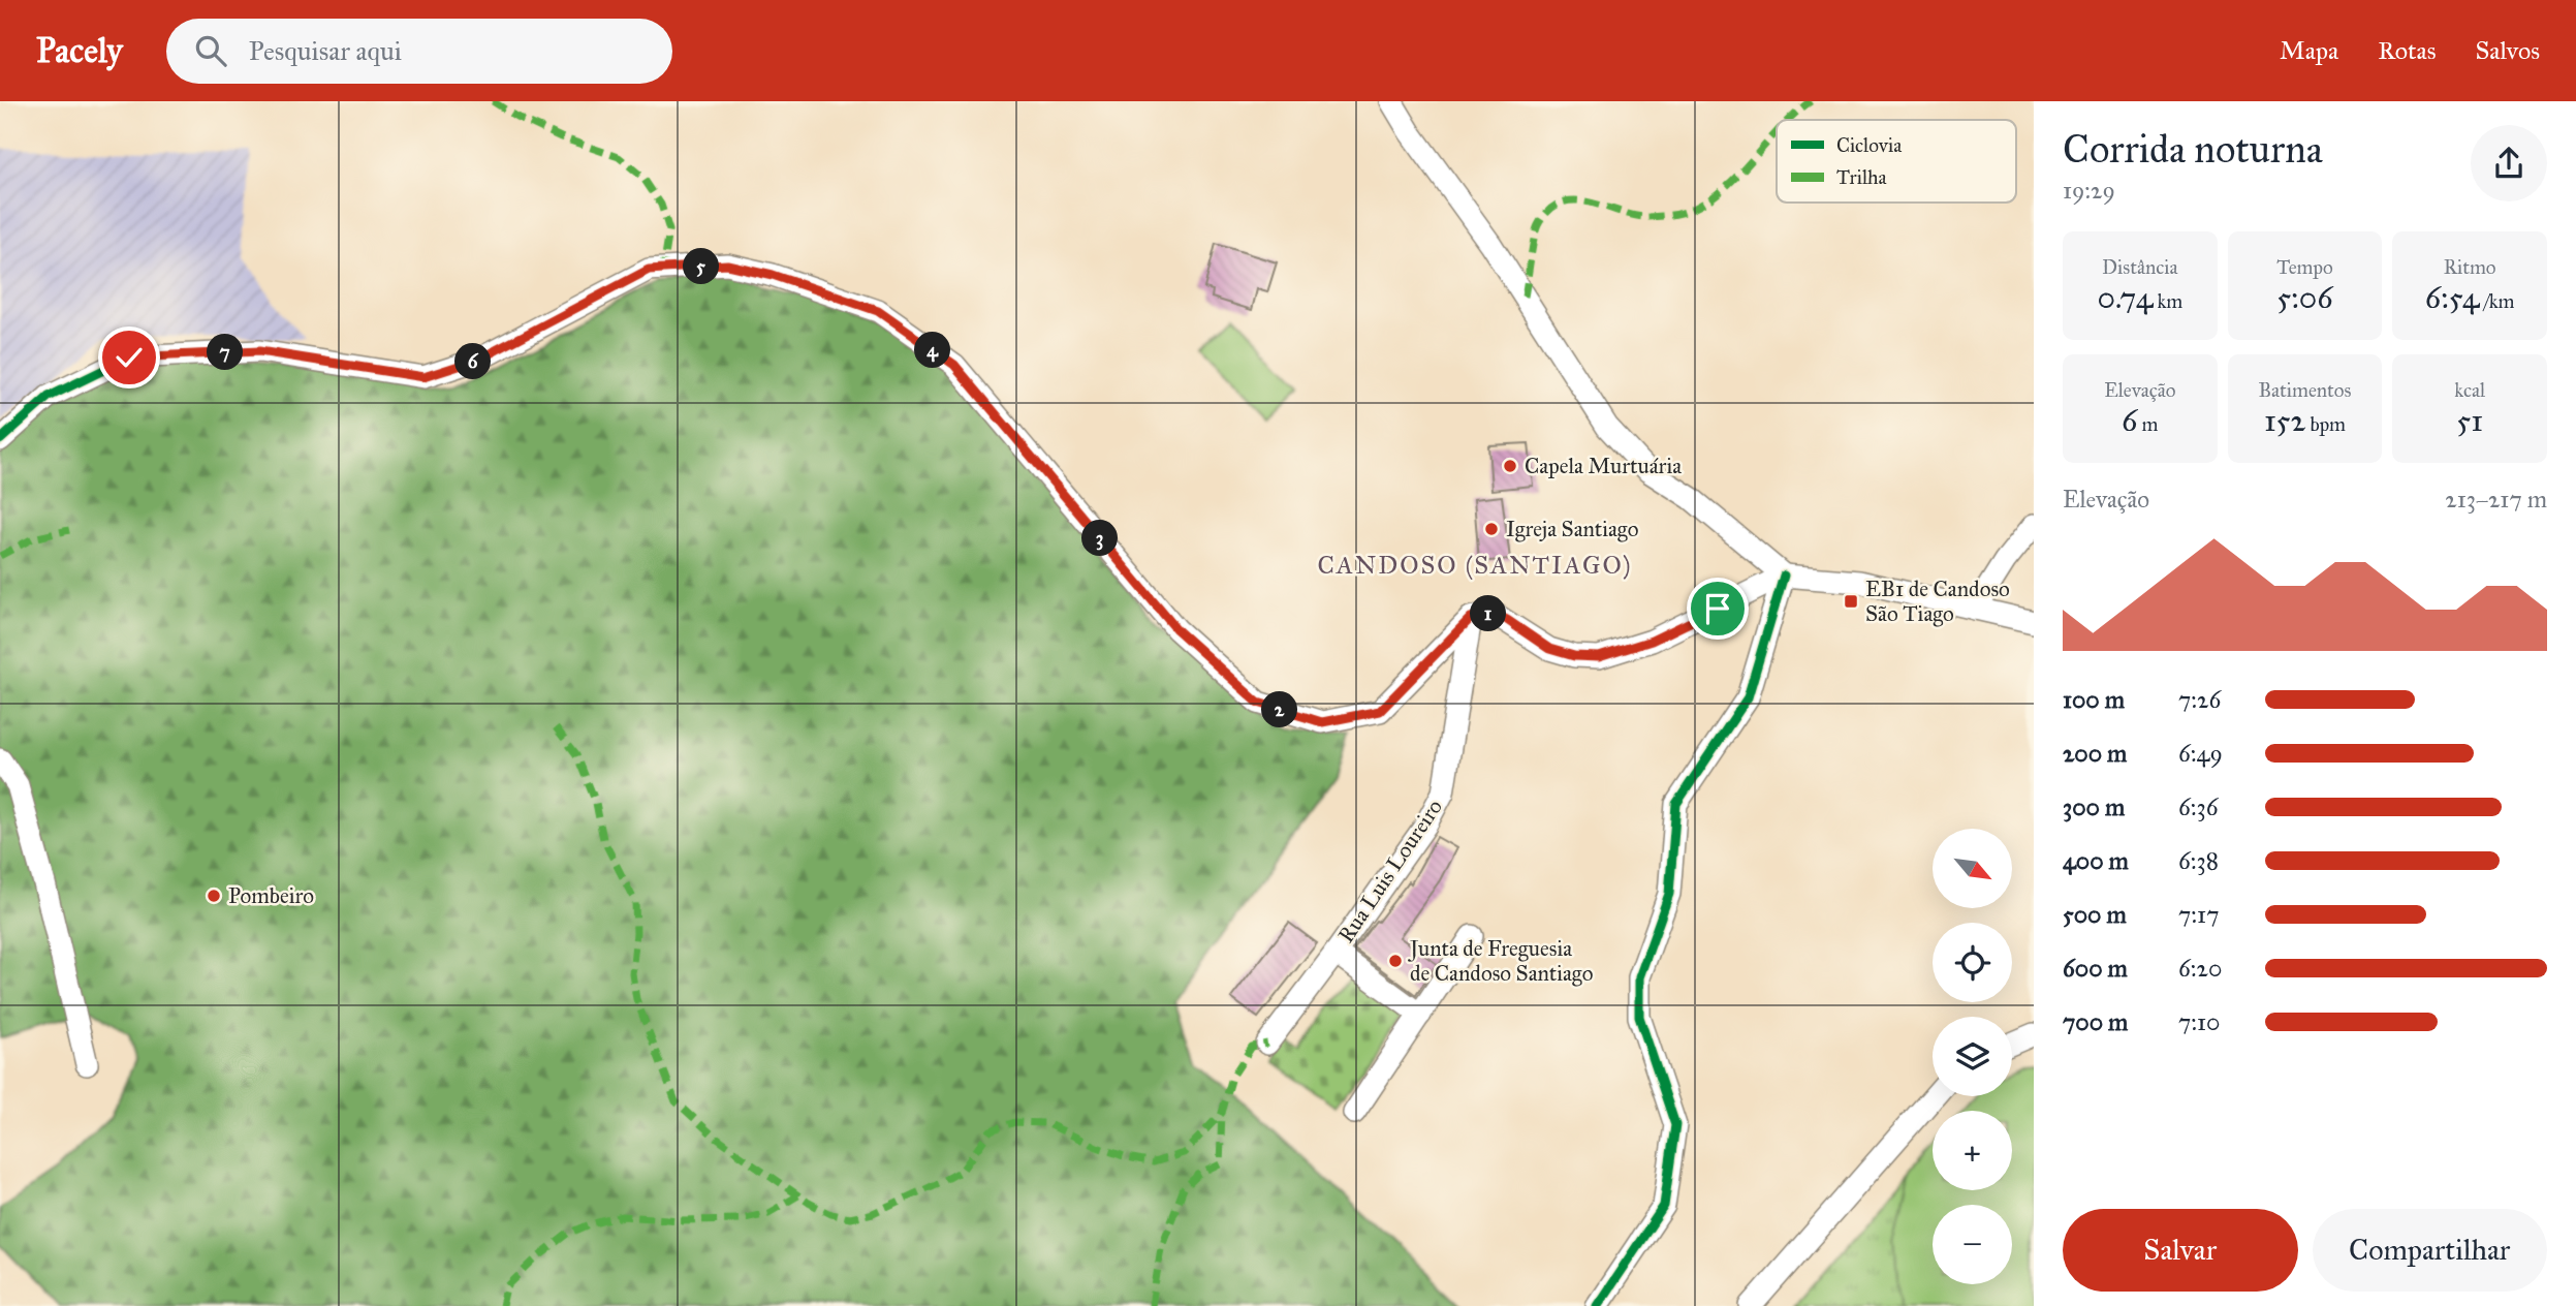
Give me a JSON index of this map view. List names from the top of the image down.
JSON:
{
  "streets": {
    "street": ["Rua Luis Loureiro"]
  },
  "districts": ["CANDOSO (SANTIAGO)"],
  "places": {
    "other": [
      "Capela Murtuária",
      "Igreja Santiago",
      "Pombeiro",
      "Junta de Freguesia de Candoso Santiago"
    ],
    "transit": ["EB1 de Candoso São Tiago"]
  },
  "legend": ["Ciclovia", "Trilha"],
  "north": "bottom right",
  "page": {
    "header": "Pacely",
    "search": "Pesquisar aqui",
    "nav": ["Mapa", "Rotas", "Salvos"],
    "heading": ["Corrida noturna", "19:29"],
    "stats": [
      ["Distância", "0.74 km"],
      ["Tempo", "5:06"],
      ["Ritmo", "6:54 /km"],
      ["Elevação", "6 m"],
      ["Batimentos", "152 bpm"],
      ["kcal", "51"]
    ],
    "pins": [
      "5",
      "4",
      "7",
      "6",
      "3",
      "1",
      "2"
    ],
    "chart": ["Elevação", "213–217 m"],
    "list": [
      {
        "name": "100 m",
        "note": "7:26"
      },
      {
        "name": "200 m",
        "note": "6:49"
      },
      {
        "name": "300 m",
        "note": "6:36"
      },
      {
        "name": "400 m",
        "note": "6:38"
      },
      {
        "name": "500 m",
        "note": "7:17"
      },
      {
        "name": "600 m",
        "note": "6:20"
      },
      {
        "name": "700 m",
        "note": "7:10"
      }
    ],
    "map_buttons": ["+", "−"],
    "buttons": ["Salvar", "Compartilhar"]
  }
}
